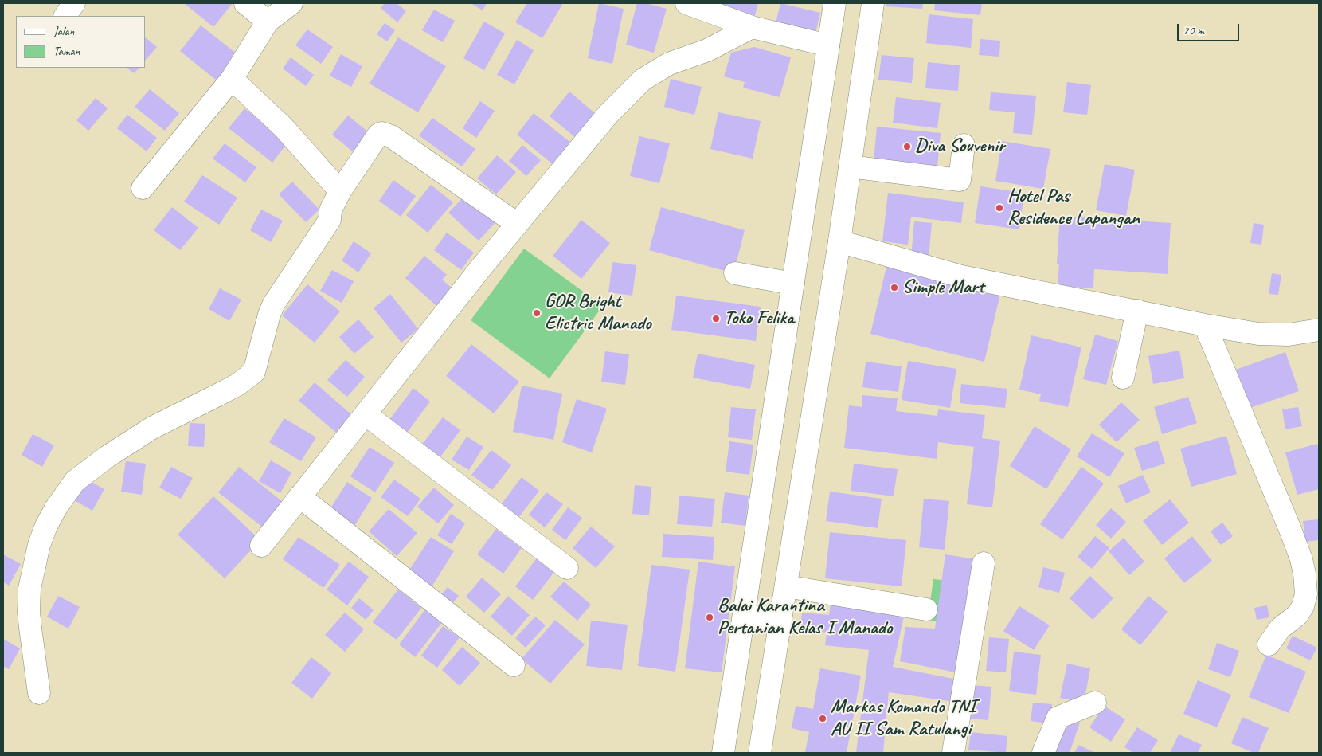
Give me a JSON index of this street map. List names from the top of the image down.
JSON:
{
  "places": [
    "Diva Souvenir",
    "Hotel Pas Residence Lapangan",
    "Simple Mart",
    "GOR Bright Elictric Manado",
    "Toko Felika",
    "Balai Karantina Pertanian Kelas I Manado",
    "Markas Komando TNI AU II Sam Ratulangi"
  ],
  "legend": ["Jalan", "Taman"],
  "scale_bar": "20 m"
}
